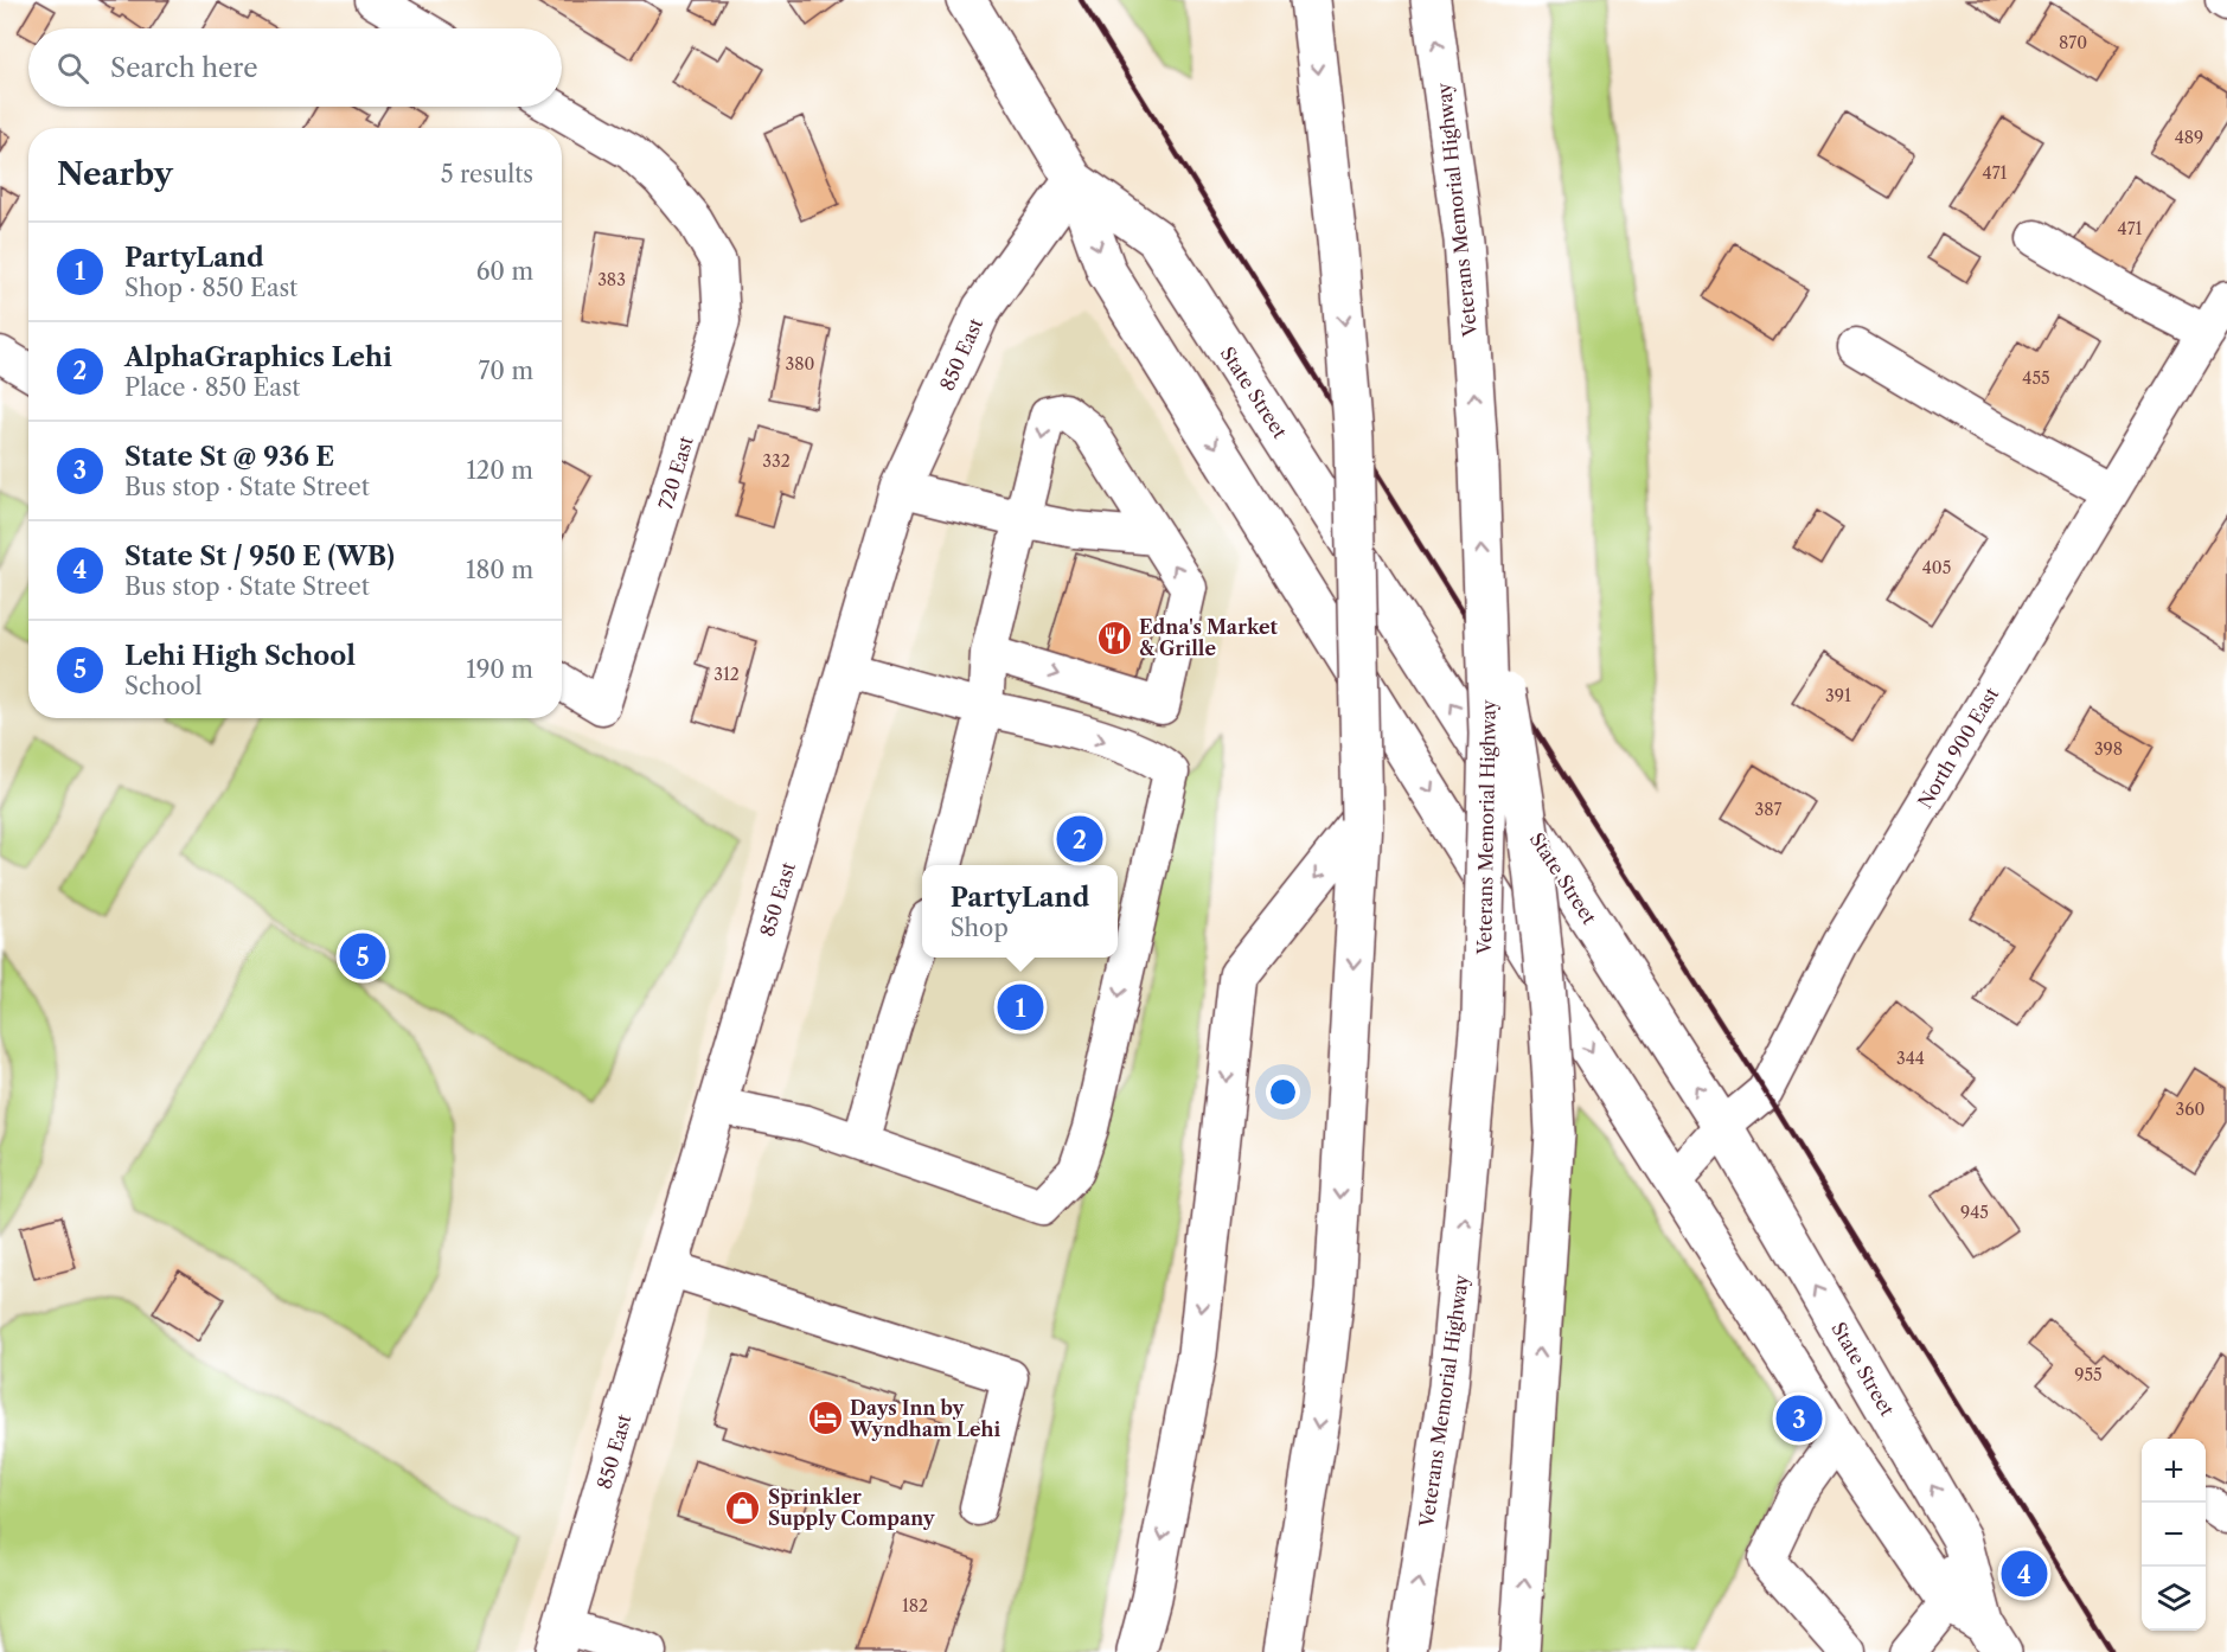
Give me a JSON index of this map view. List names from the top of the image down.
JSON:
{
  "streets": {
    "main road": ["Veterans Memorial Highway", "850 East", "State Street"],
    "street": ["720 East", "North 900 East"]
  },
  "crossings": [
    ["850 East", "State Street"],
    ["State Street", "North 900 East"]
  ],
  "places": {
    "restaurant": ["Edna's Market & Grille"],
    "hotel": ["Days Inn by Wyndham Lehi"],
    "shop": ["Sprinkler Supply Company"]
  },
  "house_numbers": [
    "870",
    "489",
    "471",
    "471",
    "383",
    "380",
    "455",
    "332",
    "405",
    "312",
    "391",
    "398",
    "387",
    "344",
    "360",
    "945",
    "955",
    "182"
  ],
  "page": {
    "search": "Search here",
    "heading": ["Nearby", "5 results"],
    "list": [
      {
        "mark": "1",
        "name": "PartyLand",
        "note": "Shop · 850 East",
        "value": "60 m"
      },
      {
        "mark": "2",
        "name": "AlphaGraphics Lehi",
        "note": "Place · 850 East",
        "value": "70 m"
      },
      {
        "mark": "3",
        "name": "State St @ 936 E",
        "note": "Bus stop · State Street",
        "value": "120 m"
      },
      {
        "mark": "4",
        "name": "State St / 950 E (WB)",
        "note": "Bus stop · State Street",
        "value": "180 m"
      },
      {
        "mark": "5",
        "name": "Lehi High School",
        "note": "School",
        "value": "190 m"
      }
    ],
    "pins": [
      "2",
      "5",
      "1",
      "3",
      "4"
    ],
    "popup": ["PartyLand", "Shop"],
    "map_buttons": ["+", "−"]
  }
}
